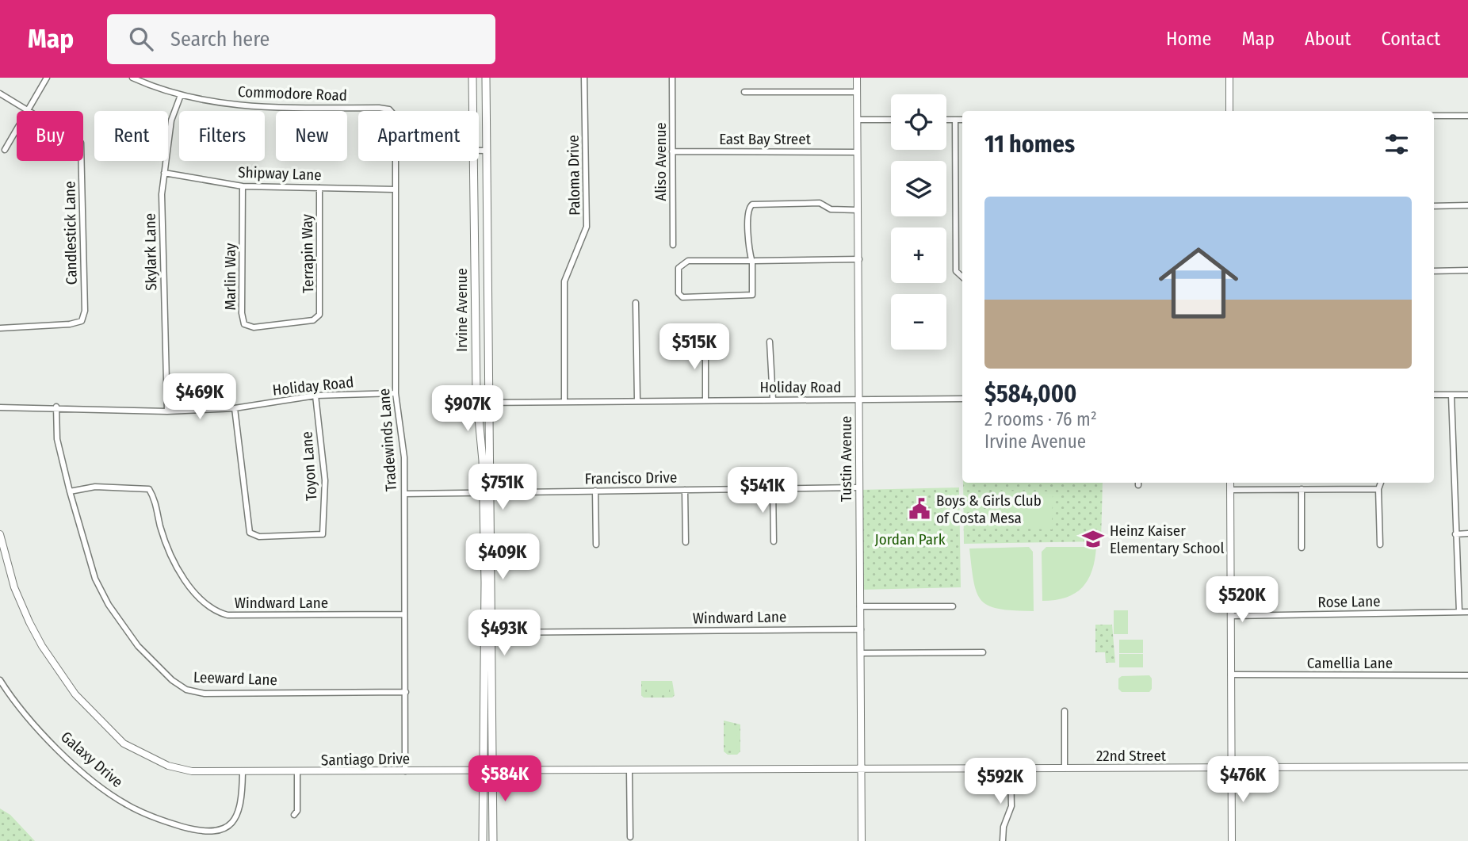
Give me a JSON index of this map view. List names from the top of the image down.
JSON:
{
  "streets": {
    "main road": ["Irvine Avenue"],
    "street": [
      "Commodore Road",
      "East Bay Street",
      "Aliso Avenue",
      "Shipway Lane",
      "Paloma Drive",
      "Candlestick Lane",
      "Skylark Lane",
      "Terrapin Way",
      "Marlin Way",
      "Holiday Road",
      "Tradewinds Lane",
      "Tustin Avenue",
      "Toyon Lane",
      "Francisco Drive",
      "Rose Lane",
      "Windward Lane",
      "Camellia Lane",
      "Leeward Lane",
      "22nd Street",
      "Galaxy Drive",
      "Santiago Drive"
    ]
  },
  "crossings": [
    ["Commodore Road", "Skylark Lane"],
    ["East Bay Street", "Aliso Avenue"],
    ["East Bay Street", "Tustin Avenue"],
    ["Shipway Lane", "Skylark Lane"],
    ["Shipway Lane", "Terrapin Way"],
    ["Shipway Lane", "Marlin Way"],
    ["Shipway Lane", "Tradewinds Lane"],
    ["Paloma Drive", "Holiday Road"],
    ["Skylark Lane", "Holiday Road"],
    ["Terrapin Way", "Marlin Way"],
    ["Irvine Avenue", "Holiday Road"],
    ["Irvine Avenue", "Francisco Drive"],
    ["Irvine Avenue", "Windward Lane"],
    ["Irvine Avenue", "Santiago Drive"],
    ["Holiday Road", "Tradewinds Lane"],
    ["Holiday Road", "Tustin Avenue"],
    ["Holiday Road", "Toyon Lane"],
    ["Holiday Road", "Leeward Lane"],
    ["Tradewinds Lane", "Francisco Drive"],
    ["Tradewinds Lane", "Windward Lane"],
    ["Tradewinds Lane", "Leeward Lane"],
    ["Tradewinds Lane", "Santiago Drive"],
    ["Tustin Avenue", "Francisco Drive"],
    ["Tustin Avenue", "Windward Lane"],
    ["Tustin Avenue", "22nd Street"],
    ["Tustin Avenue", "Santiago Drive"],
    ["Windward Lane", "Leeward Lane"],
    ["22nd Street", "Santiago Drive"],
    ["Galaxy Drive", "Santiago Drive"]
  ],
  "parks": ["Jordan Park"],
  "places": {
    "public building": ["Boys & Girls Club of Costa Mesa"],
    "school or university": ["Heinz Kaiser Elementary School"]
  },
  "page": {
    "header": "Map",
    "search": "Search here",
    "nav": [
      "Home",
      "Map",
      "About",
      "Contact"
    ],
    "map_buttons": ["+", "−"],
    "chip": [
      "Buy",
      "Rent",
      "Filters",
      "New",
      "Apartment"
    ],
    "heading": "11 homes",
    "list": [
      {
        "name": "$584,000",
        "note": "2 rooms · 76 m² · Irvine Avenue"
      }
    ],
    "price": [
      "$515K",
      "$469K",
      "$907K",
      "$751K",
      "$541K",
      "$409K",
      "$520K",
      "$493K",
      "$584K",
      "$476K",
      "$592K"
    ]
  }
}
